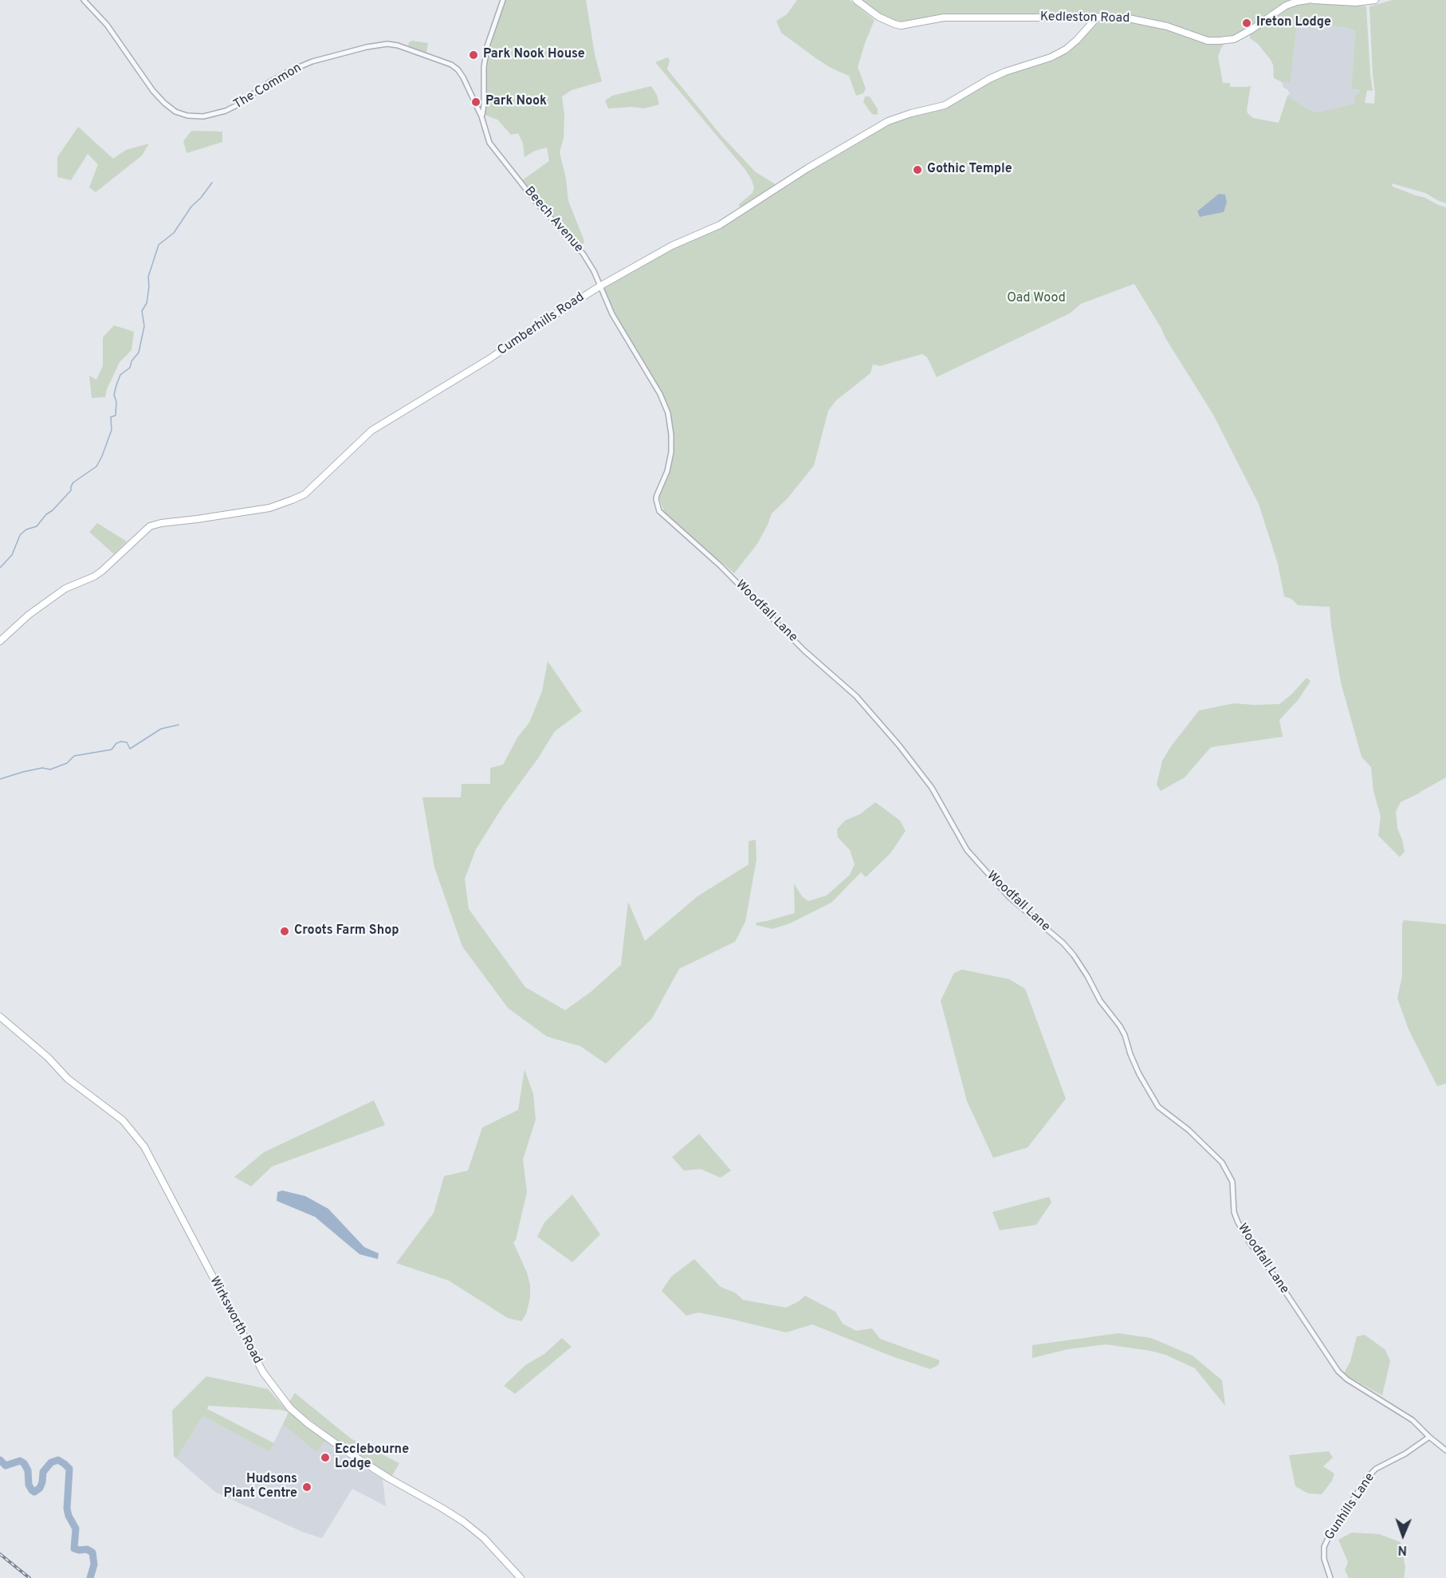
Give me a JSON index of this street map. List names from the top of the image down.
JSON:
{
  "streets": {
    "street": [
      "Kedleston Road",
      "The Common",
      "Beech Avenue",
      "Cumberhills Road",
      "Woodfall Lane",
      "Wirksworth Road",
      "Gunhills Lane"
    ]
  },
  "crossings": [
    ["Kedleston Road", "Cumberhills Road"],
    ["The Common", "Beech Avenue"],
    ["Beech Avenue", "Cumberhills Road"],
    ["Beech Avenue", "Woodfall Lane"],
    ["Cumberhills Road", "Woodfall Lane"],
    ["Woodfall Lane", "Gunhills Lane"]
  ],
  "parks": ["Oad Wood"],
  "places": [
    "Ireton Lodge",
    "Park Nook House",
    "Park Nook",
    "Gothic Temple",
    "Croots Farm Shop",
    "Ecclebourne Lodge",
    "Hudsons Plant Centre"
  ],
  "north": "bottom"
}
